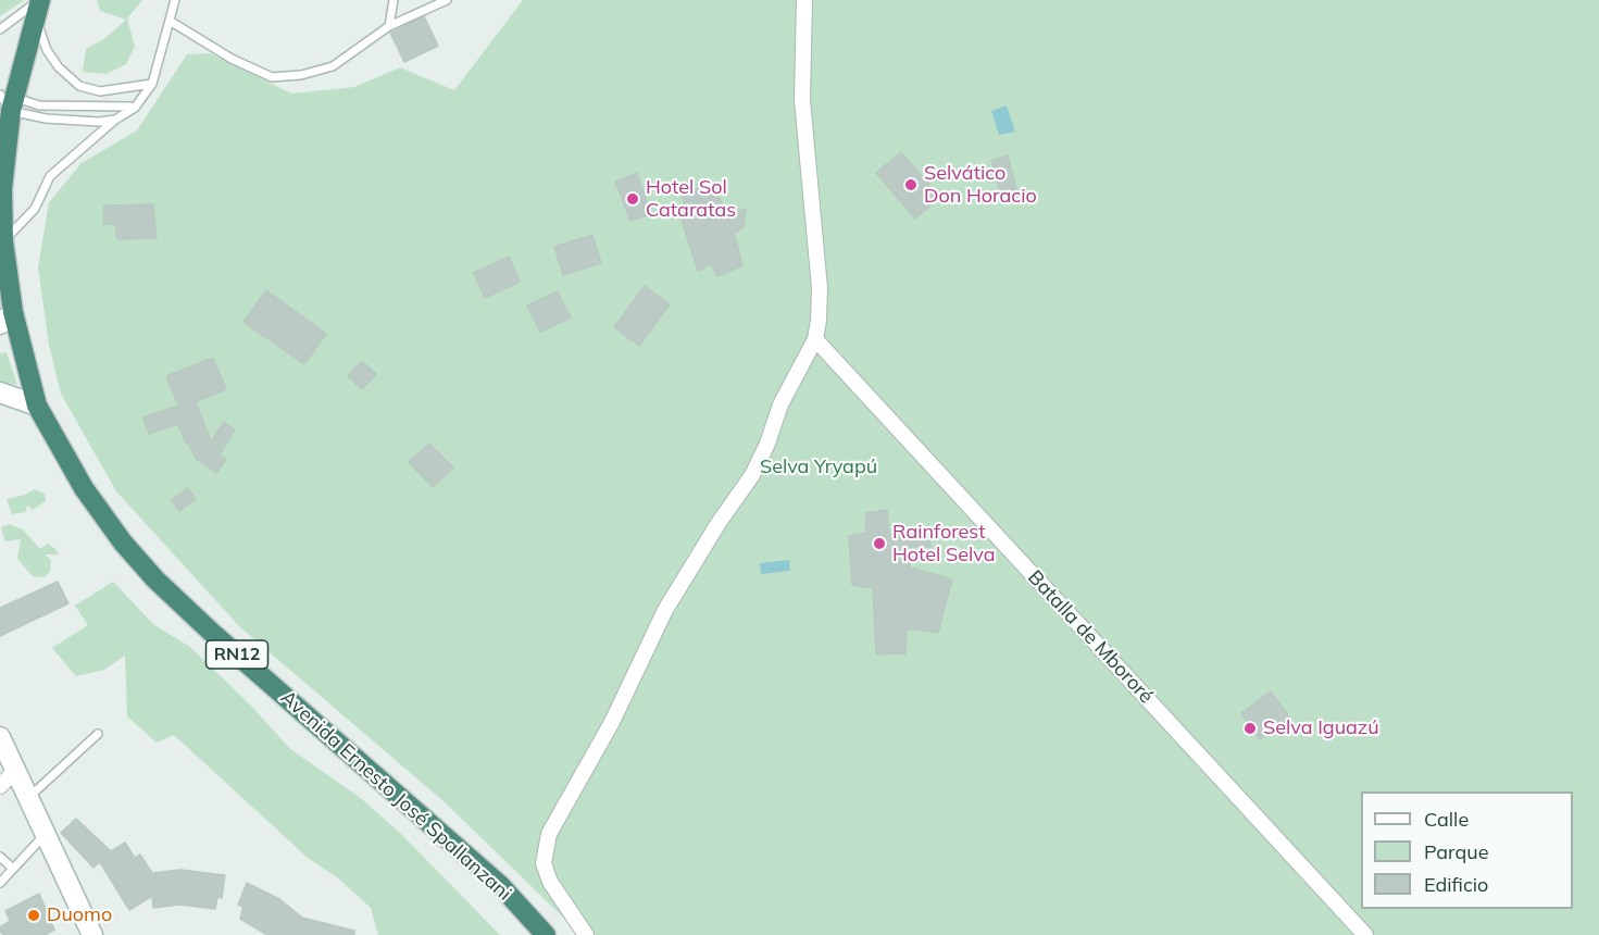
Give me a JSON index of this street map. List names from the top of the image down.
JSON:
{
  "streets": {
    "highway": ["RN12", "Avenida Ernesto José Spallanzani"],
    "street": ["Batalla de Mbororé"]
  },
  "parks": ["Selva Yryapú"],
  "places": [
    "Selvático Don Horacio",
    "Hotel Sol Cataratas",
    "Rainforest Hotel Selva",
    "Selva Iguazú",
    "Duomo"
  ],
  "legend": ["Calle", "Parque", "Edificio"]
}
